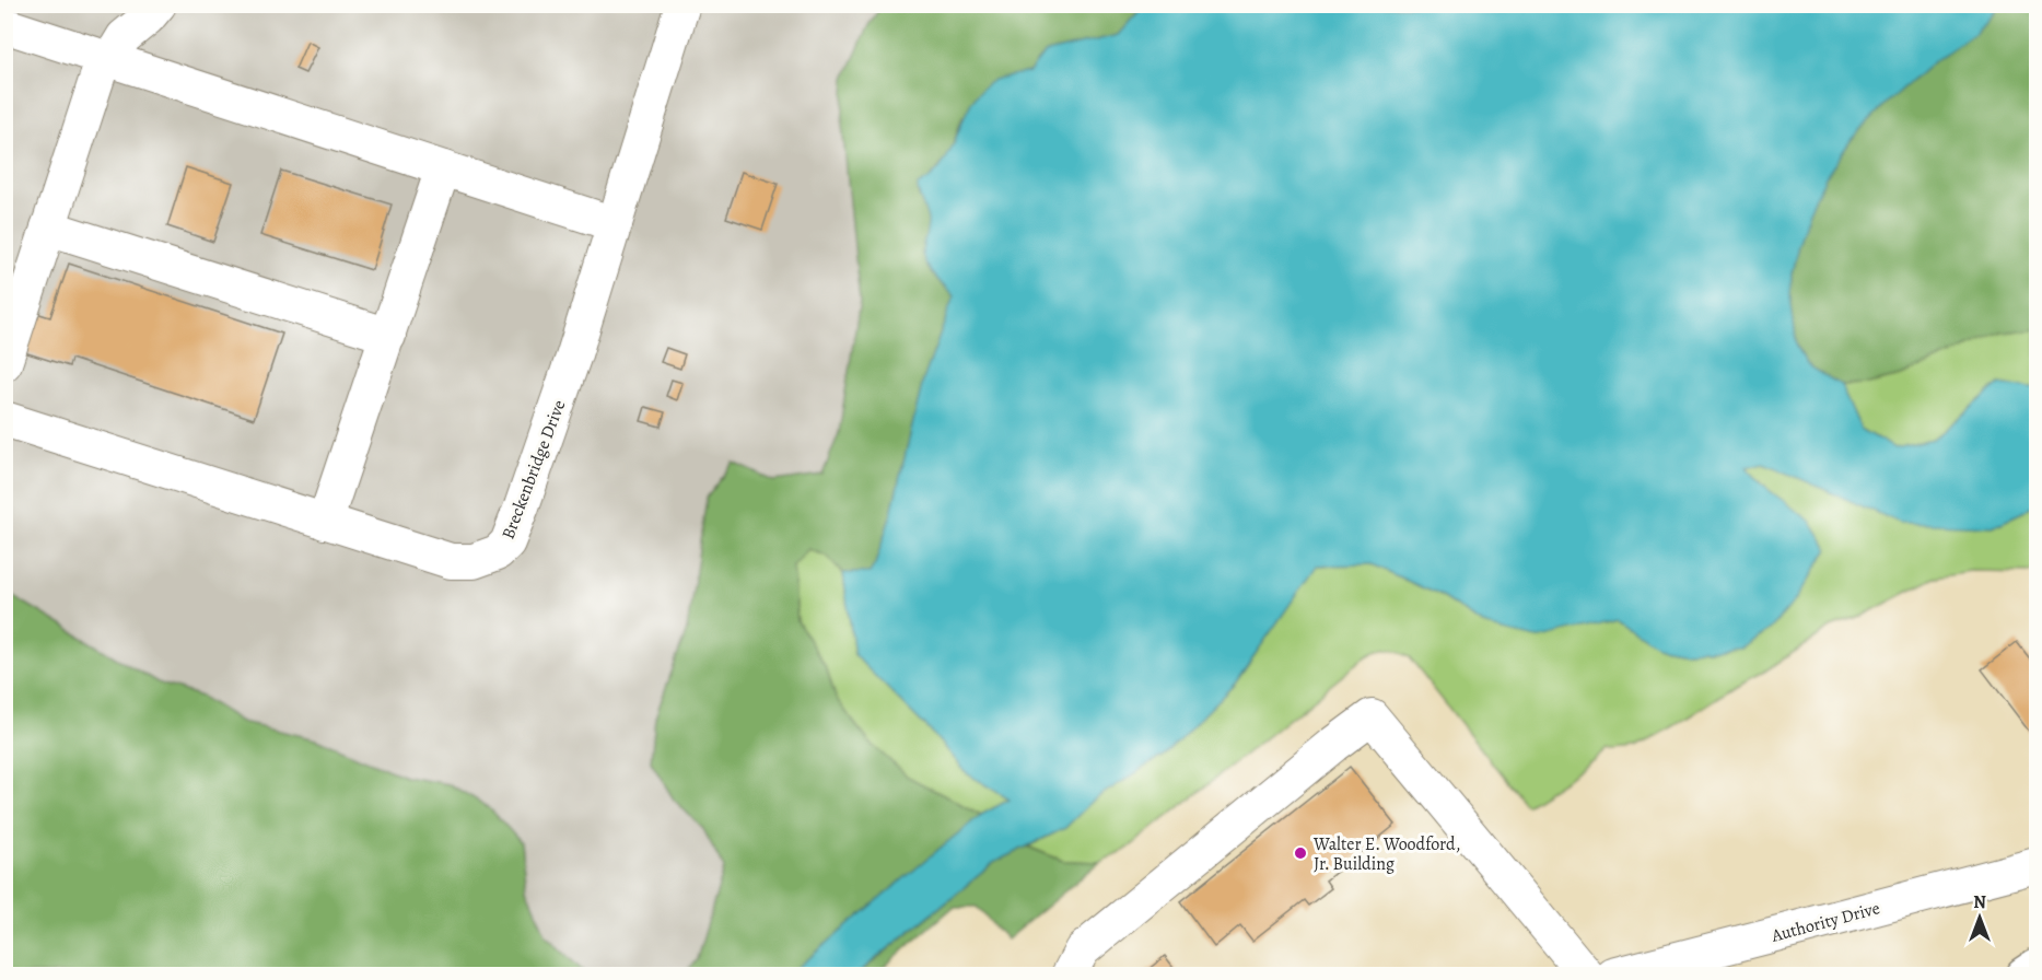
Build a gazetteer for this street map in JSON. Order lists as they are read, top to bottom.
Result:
{
  "streets": {
    "street": ["Breckenbridge Drive", "Authority Drive"]
  },
  "places": ["Walter E. Woodford, Jr. Building"],
  "north": "top"
}
